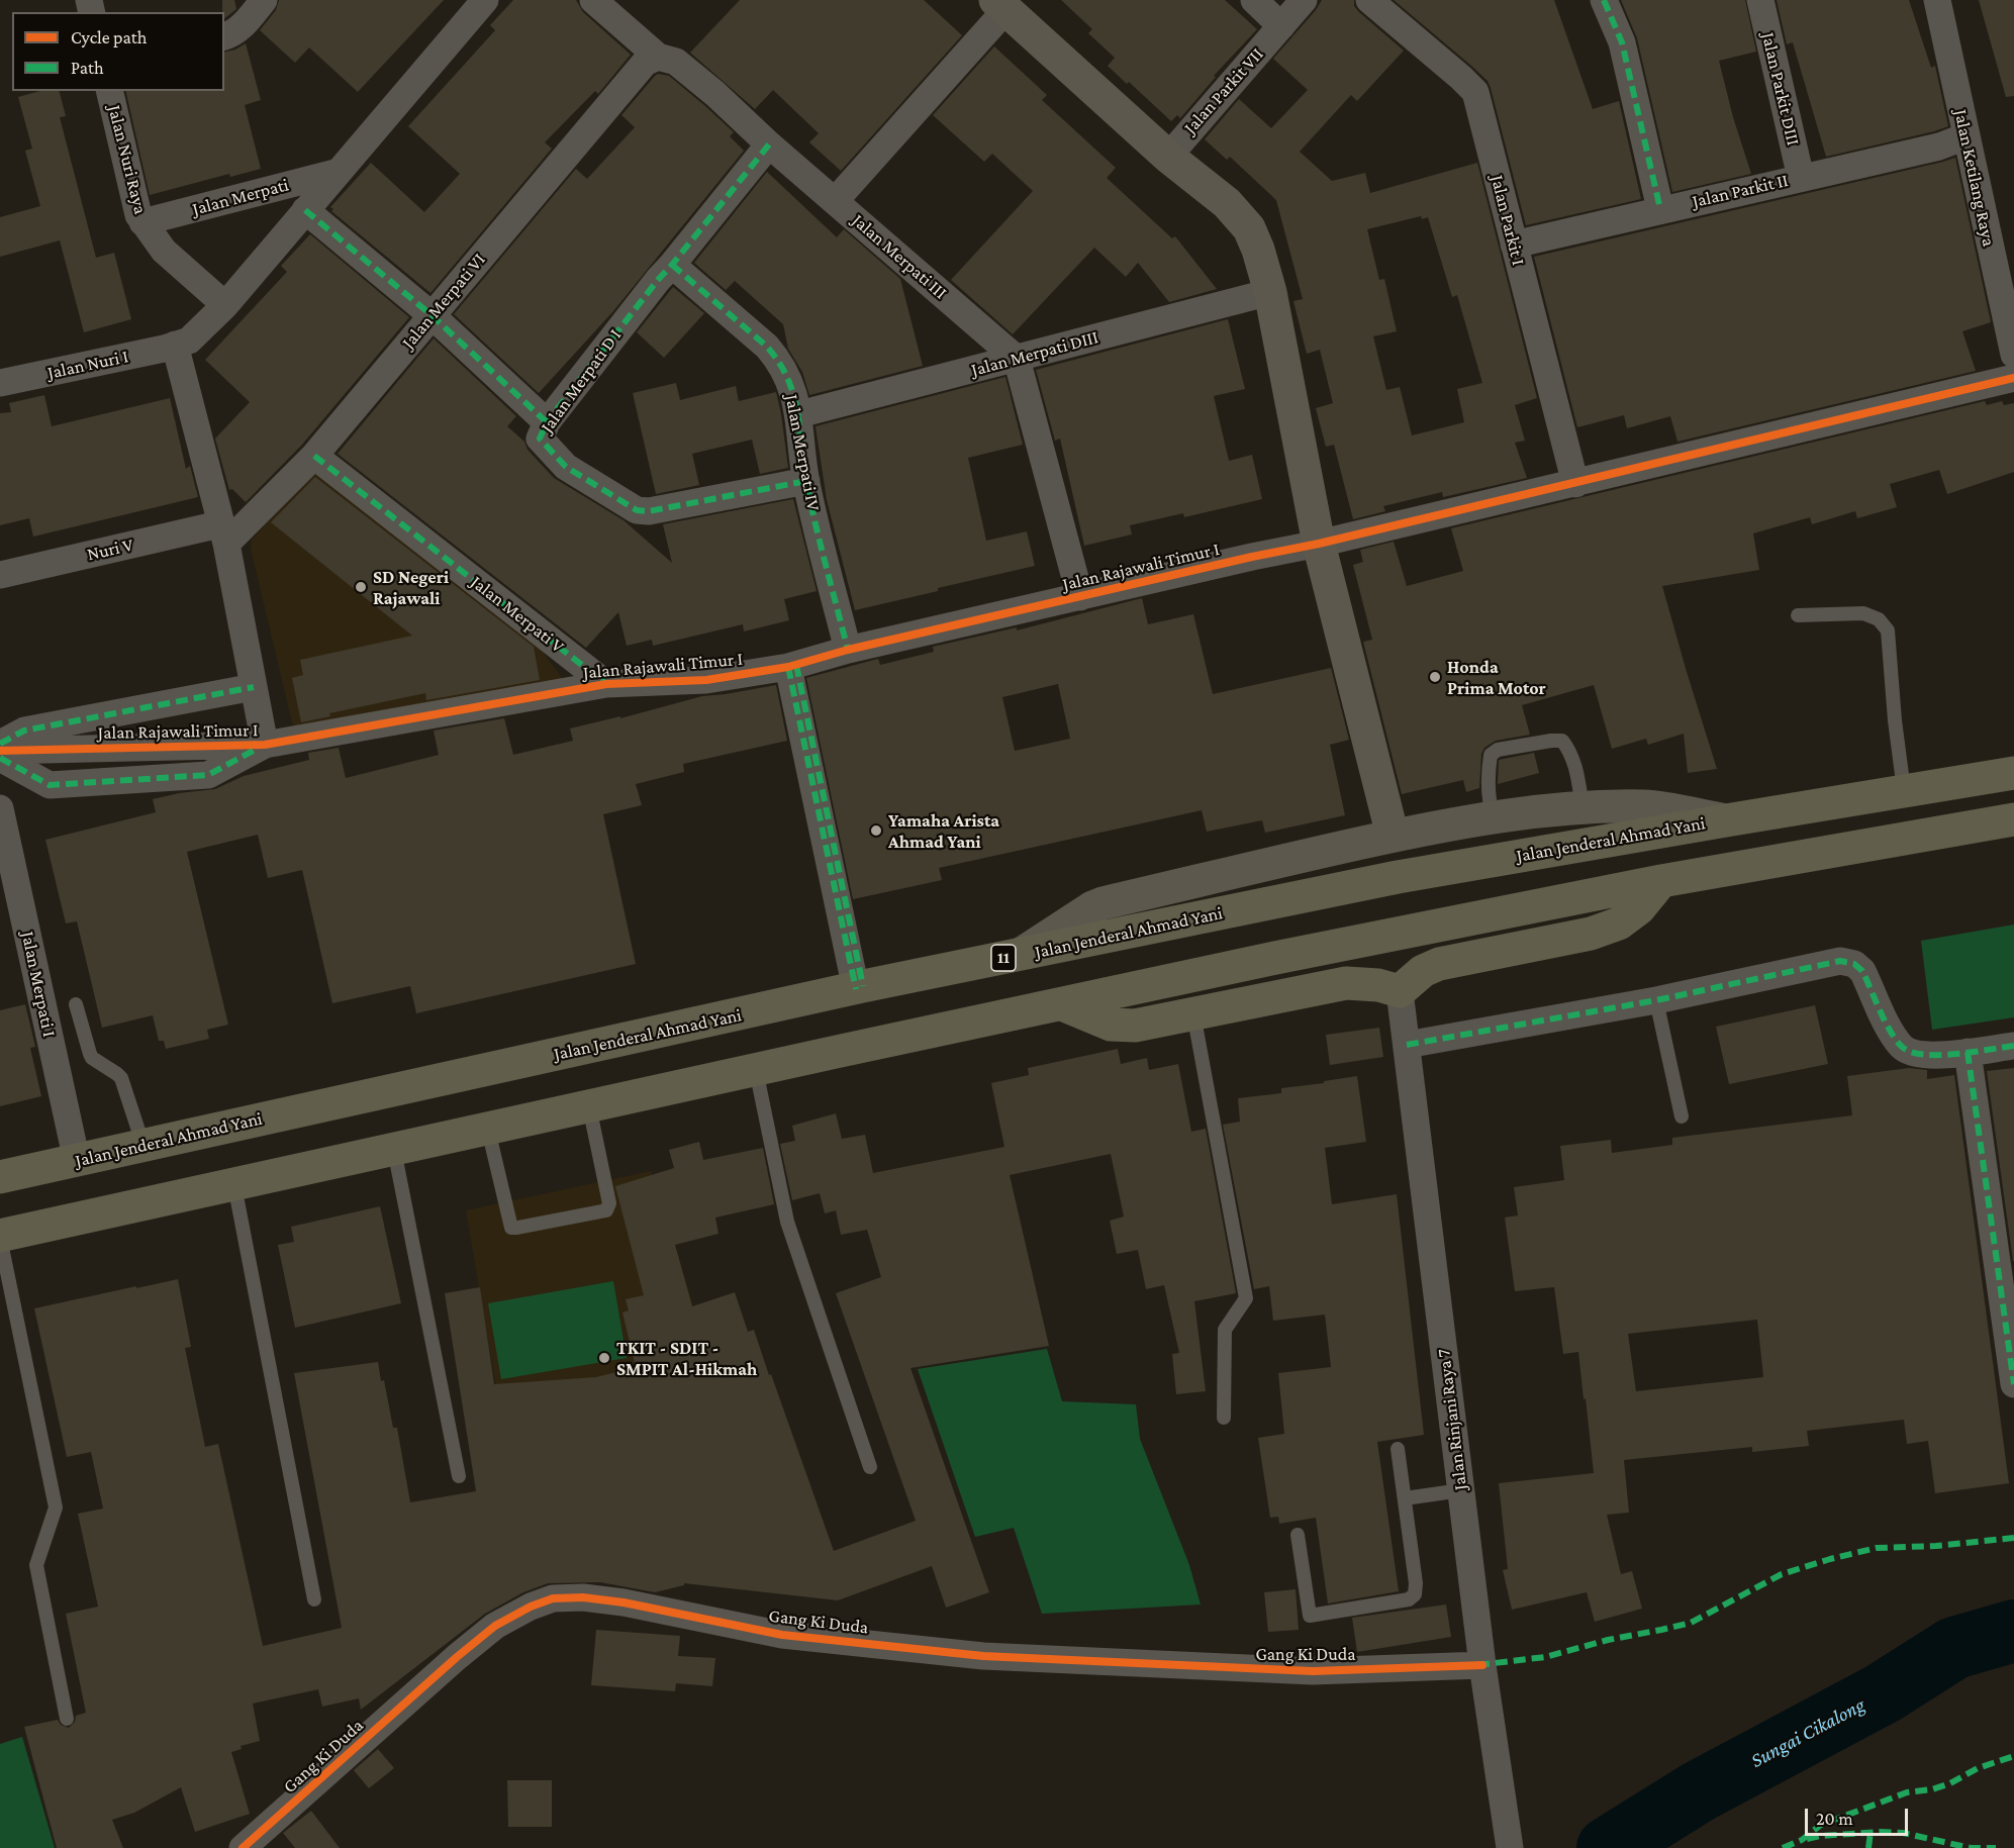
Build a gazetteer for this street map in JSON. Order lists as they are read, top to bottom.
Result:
{
  "streets": {
    "highway": ["Jalan Jenderal Ahmad Yani", "11"],
    "street": [
      "Jalan Parkit DIII",
      "Jalan Parkit VII",
      "Jalan Nuri Raya",
      "Jalan Ketilang Raya",
      "Jalan Parkit II",
      "Jalan Merpati",
      "Jalan Parkit I",
      "Jalan Merpati III",
      "Jalan Merpati VI",
      "Jalan Merpati DIII",
      "Jalan Nuri I",
      "Jalan Merpati D I",
      "Jalan Merpati IV",
      "Nuri V",
      "Jalan Rajawali Timur I",
      "Jalan Merpati V",
      "Jalan Merpati I",
      "Jalan Rinjani Raya 7",
      "Gang Ki Duda"
    ]
  },
  "crossings": [
    ["Jalan Parkit DIII", "Jalan Parkit II"],
    ["Jalan Nuri Raya", "Jalan Merpati"],
    ["Jalan Nuri Raya", "Jalan Nuri I"],
    ["Jalan Ketilang Raya", "Jalan Parkit II"],
    ["Jalan Parkit II", "Jalan Parkit I"],
    ["Jalan Merpati", "Jalan Nuri I"],
    ["Jalan Parkit I", "Jalan Rajawali Timur I"],
    ["Jalan Merpati III", "Jalan Merpati VI"],
    ["Jalan Merpati III", "Jalan Merpati DIII"],
    ["Jalan Merpati III", "Jalan Merpati D I"],
    ["Jalan Merpati VI", "Nuri V"],
    ["Jalan Merpati VI", "Jalan Merpati V"],
    ["Jalan Merpati DIII", "Jalan Merpati IV"],
    ["Jalan Merpati D I", "Jalan Merpati IV"],
    ["Jalan Merpati IV", "Jalan Rajawali Timur I"],
    ["Jalan Rajawali Timur I", "Jalan Merpati V"],
    ["Jalan Jenderal Ahmad Yani", "Jalan Merpati I"],
    ["Jalan Rinjani Raya 7", "Gang Ki Duda"]
  ],
  "water": ["Sungai Cikalong"],
  "places": [
    "SD Negeri Rajawali",
    "Honda Prima Motor",
    "Yamaha Arista Ahmad Yani",
    "TKIT - SDIT - SMPIT Al-Hikmah"
  ],
  "legend": ["Cycle path", "Path"],
  "scale_bar": "20 m"
}
